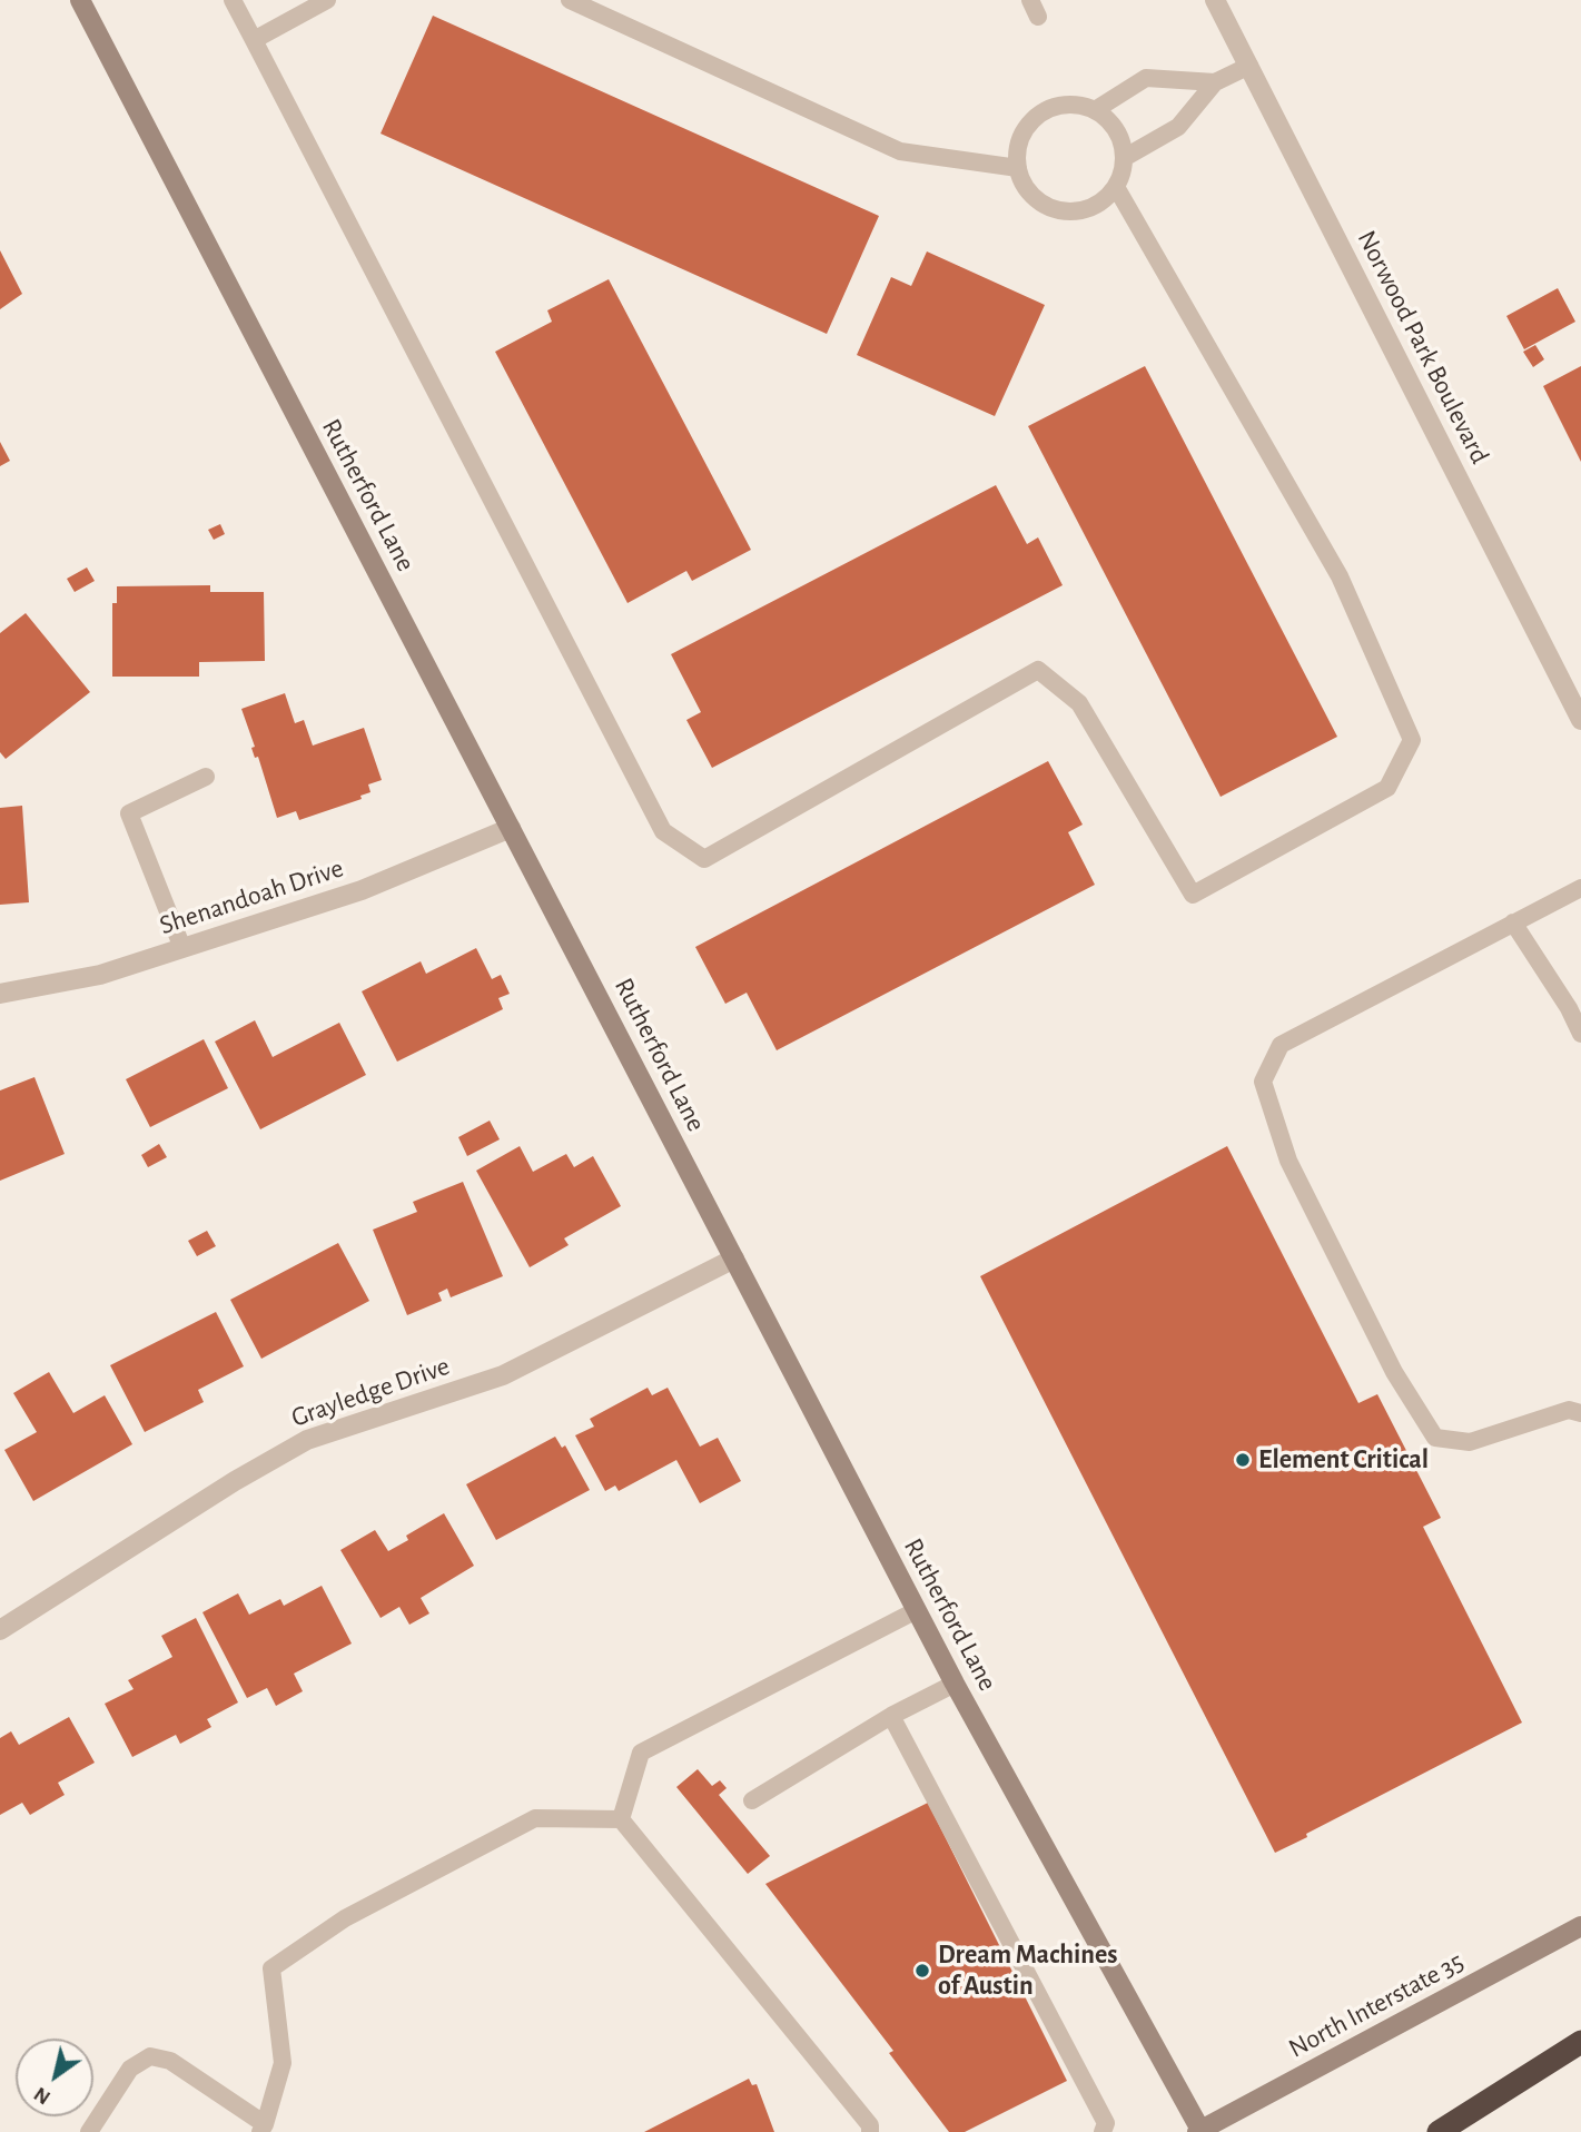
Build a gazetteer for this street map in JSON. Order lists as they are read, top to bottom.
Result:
{
  "streets": {
    "street": [
      "Norwood Park Boulevard",
      "Rutherford Lane",
      "Shenandoah Drive",
      "Grayledge Drive",
      "North Interstate 35"
    ]
  },
  "crossings": [
    ["Rutherford Lane", "Shenandoah Drive"],
    ["Rutherford Lane", "Grayledge Drive"],
    ["Rutherford Lane", "North Interstate 35"]
  ],
  "places": ["Element Critical", "Dream Machines of Austin"],
  "north": "bottom left"
}
